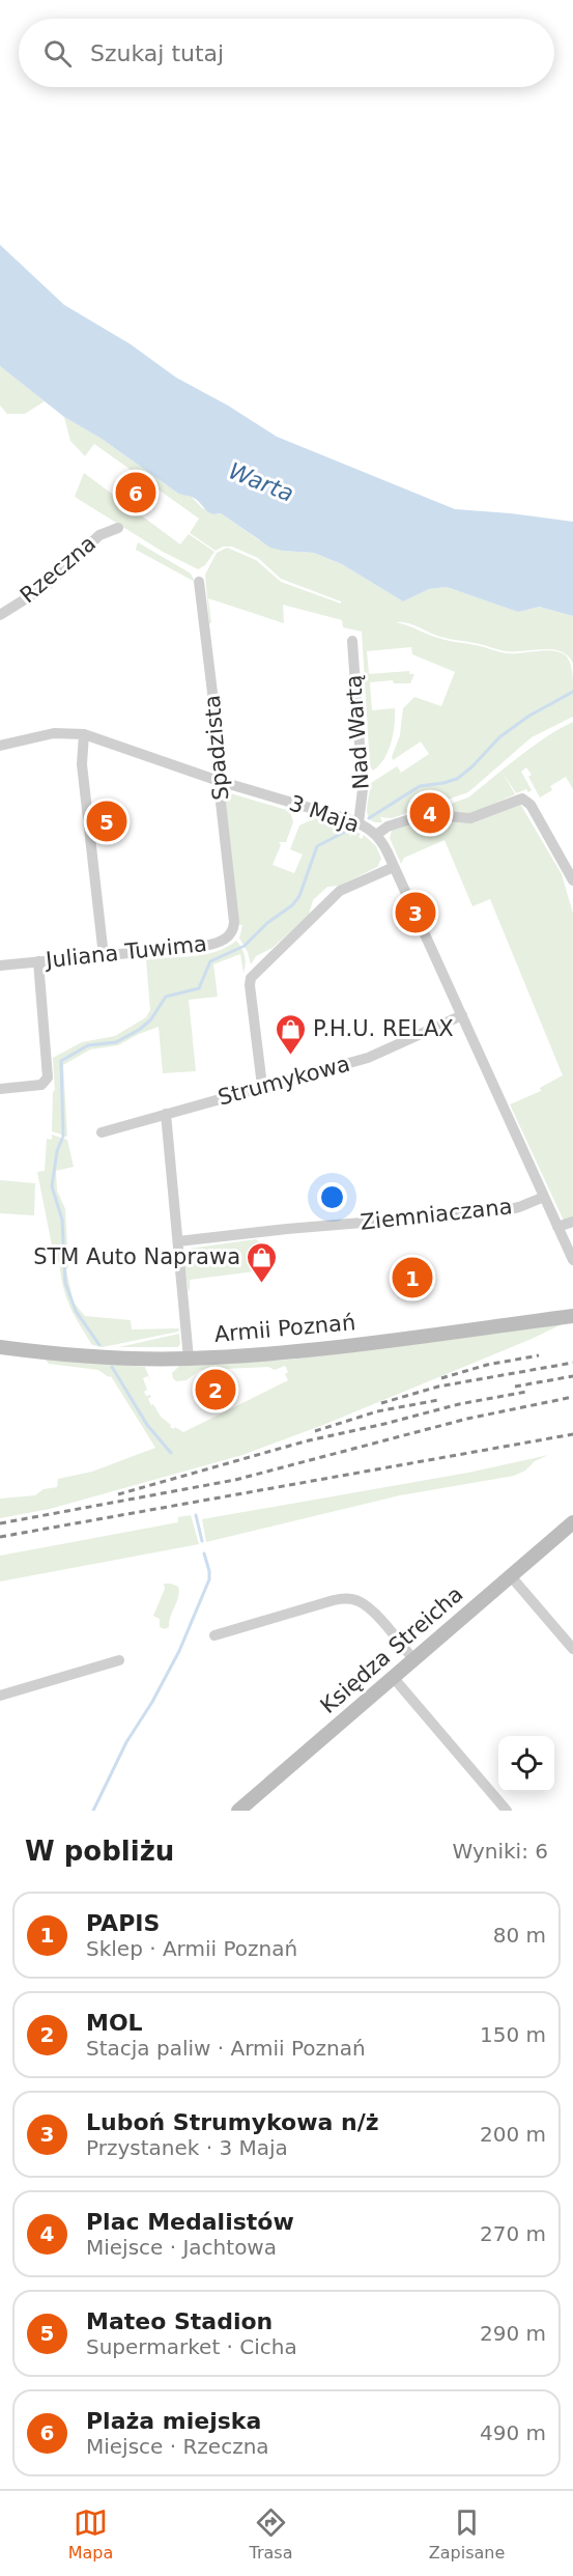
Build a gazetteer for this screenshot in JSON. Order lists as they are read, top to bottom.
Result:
{
  "streets": {
    "main road": ["Armii Poznań", "Księdza Streicha"],
    "street": [
      "Rzeczna",
      "Nad Wartą",
      "Spadzista",
      "3 Maja",
      "Juliana Tuwima",
      "Strumykowa",
      "Ziemniaczana"
    ]
  },
  "crossings": [
    ["Nad Wartą", "3 Maja"],
    ["Spadzista", "3 Maja"],
    ["Spadzista", "Juliana Tuwima"],
    ["3 Maja", "Strumykowa"],
    ["3 Maja", "Ziemniaczana"]
  ],
  "water": ["Warta"],
  "places": {
    "shop": ["P.H.U. RELAX", "STM Auto Naprawa"]
  },
  "page": {
    "search": "Szukaj tutaj",
    "pins": [
      "6",
      "4",
      "5",
      "3",
      "1",
      "2"
    ],
    "heading": ["W pobliżu", "Wyniki: 6"],
    "list": [
      {
        "mark": "1",
        "name": "PAPIS",
        "note": "Sklep · Armii Poznań",
        "value": "80 m"
      },
      {
        "mark": "2",
        "name": "MOL",
        "note": "Stacja paliw · Armii Poznań",
        "value": "150 m"
      },
      {
        "mark": "3",
        "name": "Luboń Strumykowa n/ż",
        "note": "Przystanek · 3 Maja",
        "value": "200 m"
      },
      {
        "mark": "4",
        "name": "Plac Medalistów",
        "note": "Miejsce · Jachtowa",
        "value": "270 m"
      },
      {
        "mark": "5",
        "name": "Mateo Stadion",
        "note": "Supermarket · Cicha",
        "value": "290 m"
      },
      {
        "mark": "6",
        "name": "Plaża miejska",
        "note": "Miejsce · Rzeczna",
        "value": "490 m"
      }
    ],
    "nav": ["Mapa", "Trasa", "Zapisane"]
  }
}
